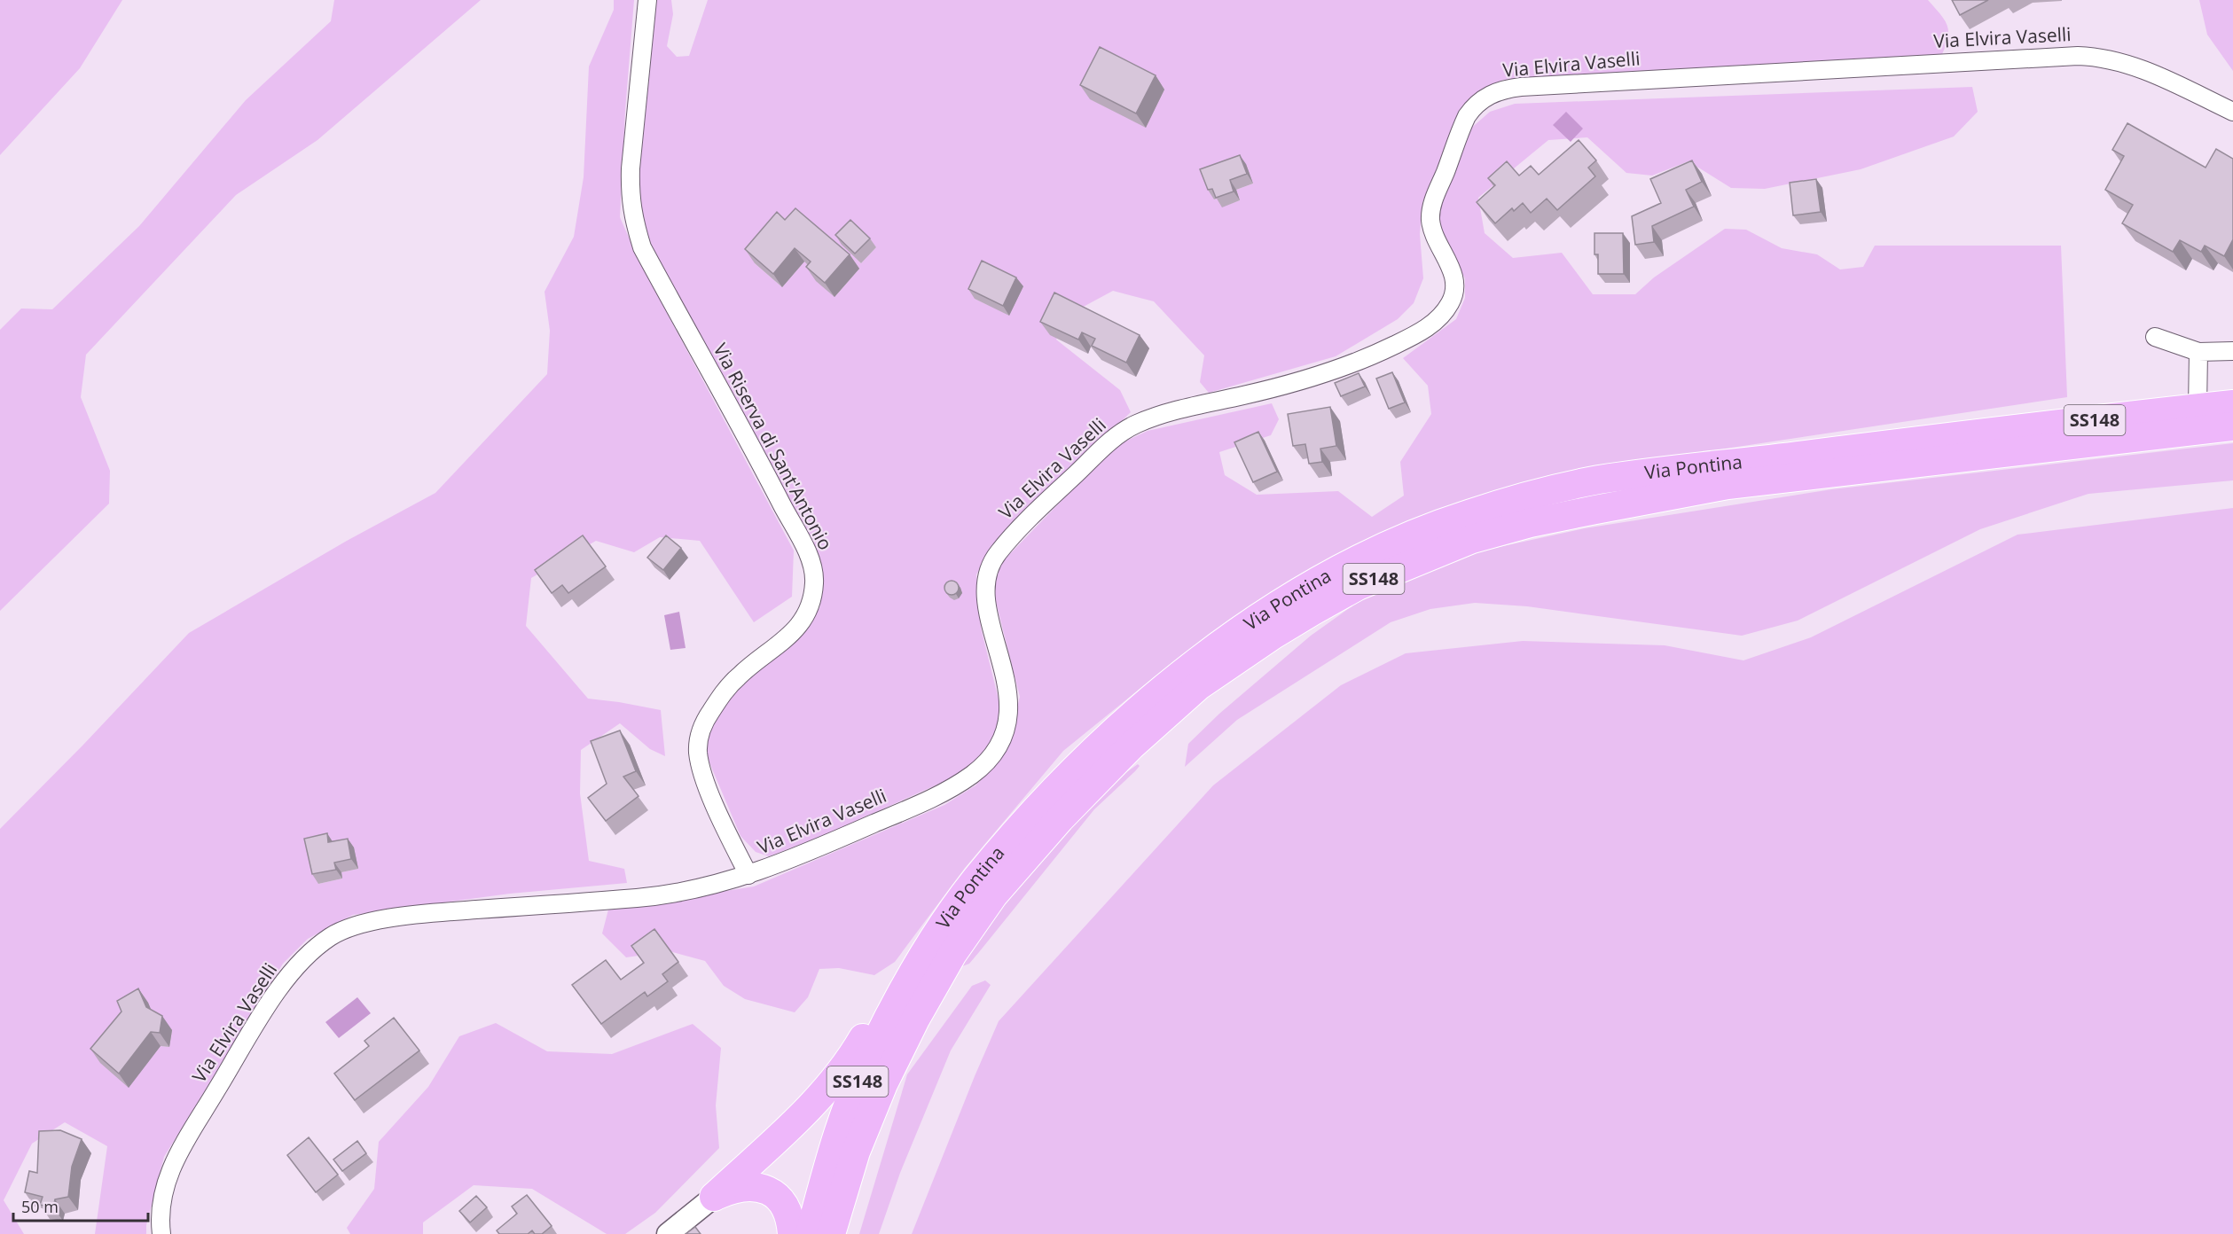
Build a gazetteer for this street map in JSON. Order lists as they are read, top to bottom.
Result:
{
  "streets": {
    "highway": ["SS148", "Via Pontina"],
    "street": ["Via Elvira Vaselli", "Via Riserva di Sant'Antonio"]
  },
  "crossings": [
    ["Via Elvira Vaselli", "Via Riserva di Sant'Antonio"]
  ],
  "scale_bar": "50 m"
}
